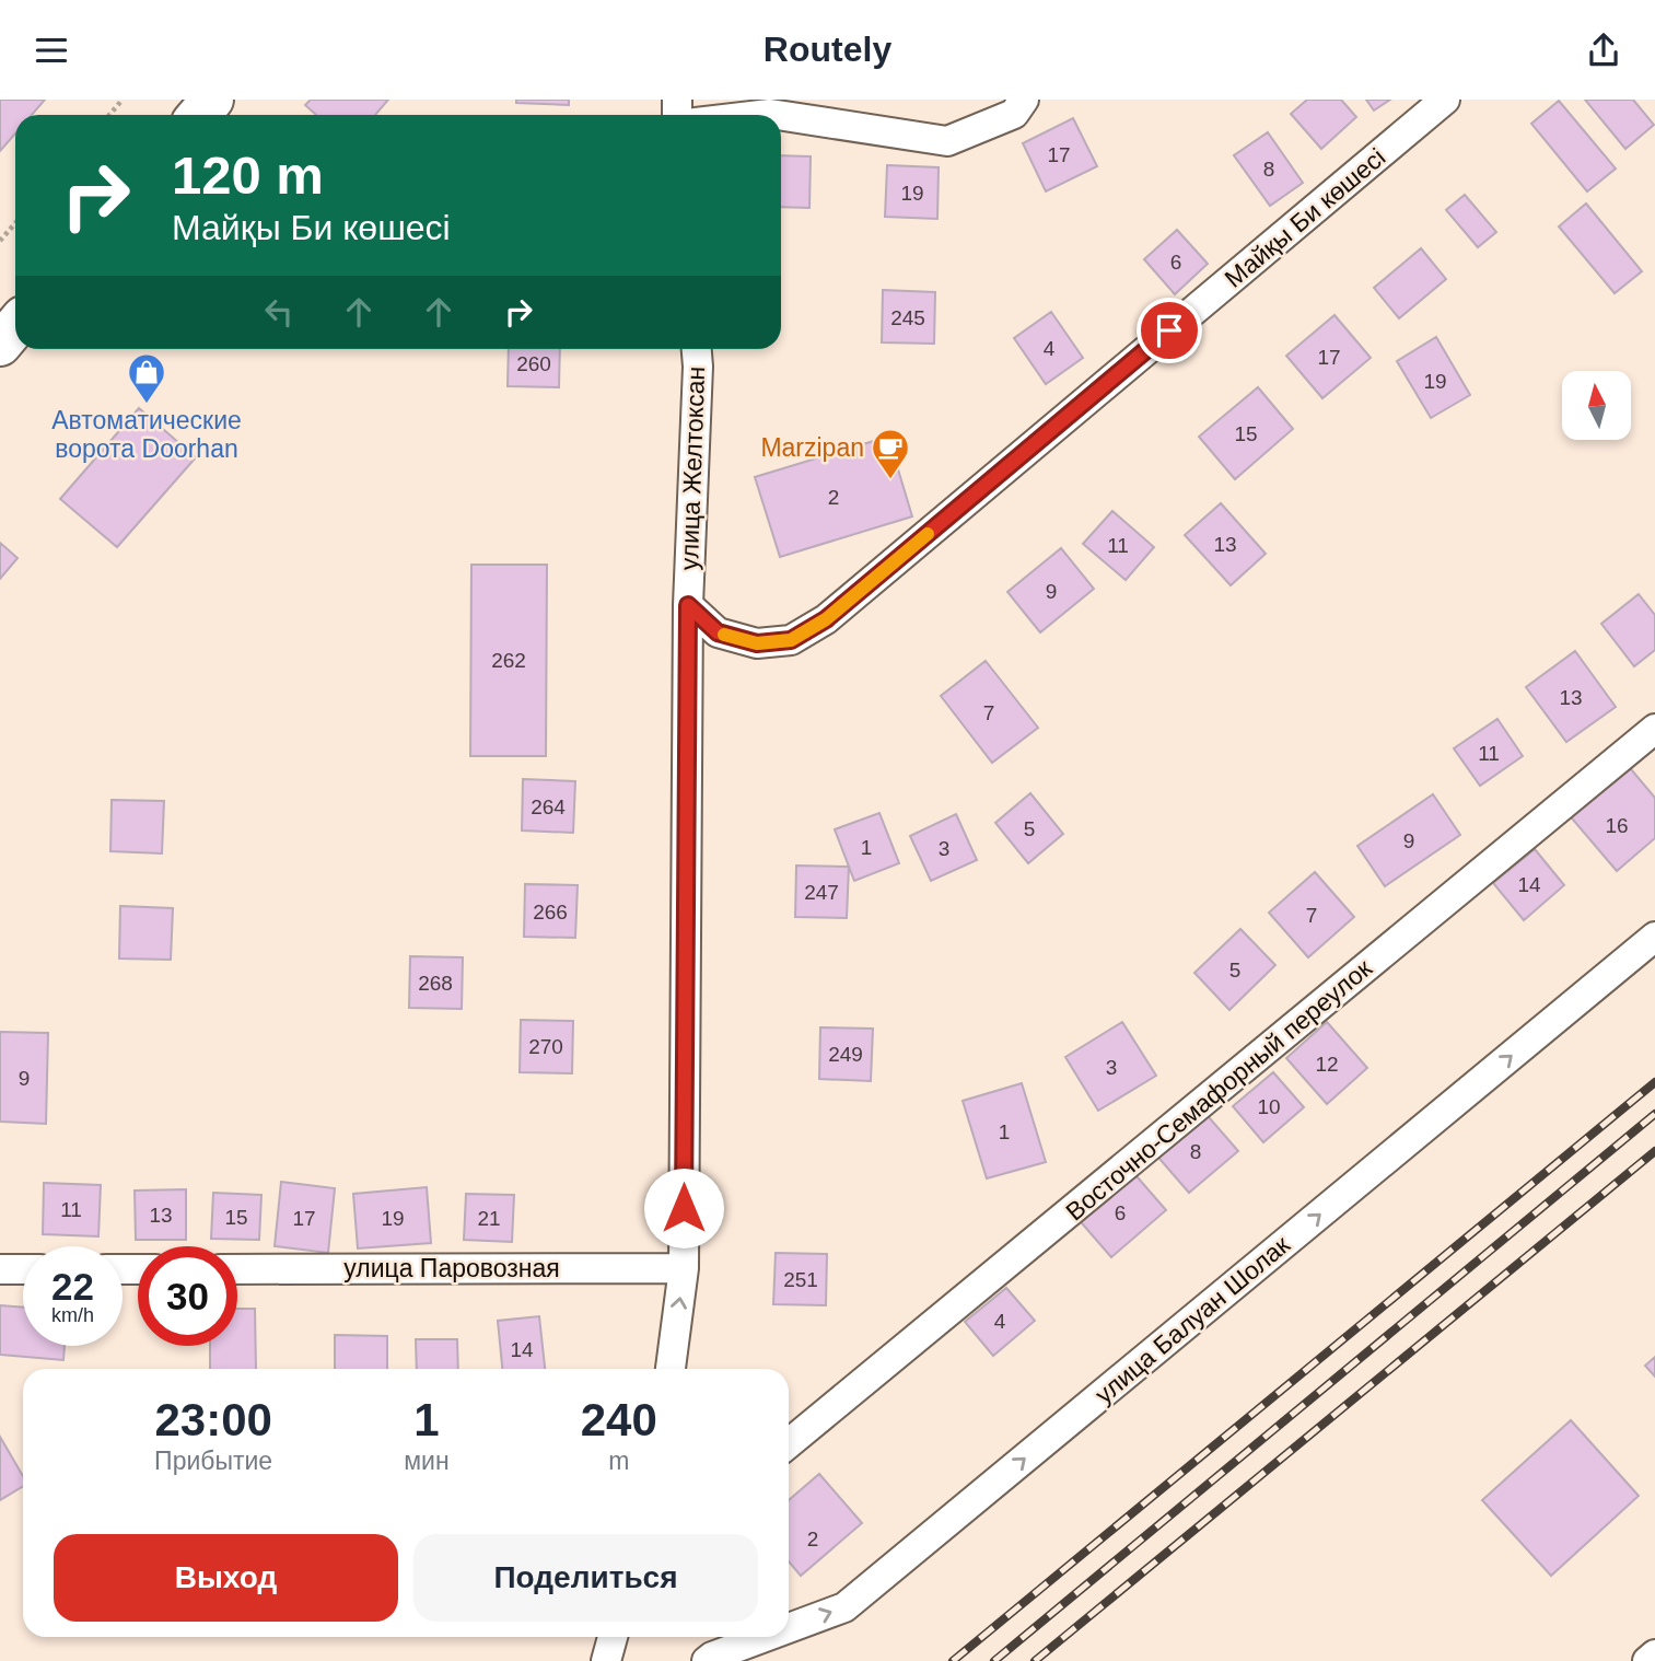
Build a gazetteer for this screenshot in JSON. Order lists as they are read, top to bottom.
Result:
{
  "streets": {
    "street": [
      "Майқы Би көшесі",
      "улица Желтоксан",
      "Восточно-Семафорный переулок",
      "улица Паровозная",
      "улица Балуан Шолак"
    ]
  },
  "crossings": [
    ["Майқы Би көшесі", "улица Желтоксан"],
    ["улица Желтоксан", "улица Паровозная"]
  ],
  "one_way": ["улица Балуан Шолак"],
  "places": {
    "shop": ["Автоматические ворота Doorhan"],
    "cafe": ["Marzipan"]
  },
  "house_numbers": [
    "17",
    "8",
    "19",
    "6",
    "245",
    "4",
    "17",
    "260",
    "19",
    "15",
    "2",
    "13",
    "11",
    "9",
    "262",
    "13",
    "7",
    "11",
    "264",
    "16",
    "5",
    "9",
    "1",
    "3",
    "14",
    "247",
    "266",
    "7",
    "5",
    "268",
    "270",
    "249",
    "12",
    "3",
    "9",
    "10",
    "1",
    "8",
    "11",
    "6",
    "13",
    "15",
    "17",
    "19",
    "21",
    "251",
    "4",
    "14",
    "2"
  ],
  "north": "top",
  "page": {
    "header": "Routely",
    "turn": ["120 m", "Майқы Би көшесі"],
    "speed": "22 km/h",
    "limit": "30",
    "eta": [
      "23:00",
      "Прибытие",
      "1",
      "мин",
      "240",
      "m"
    ],
    "buttons": ["Выход", "Поделиться"]
  }
}
